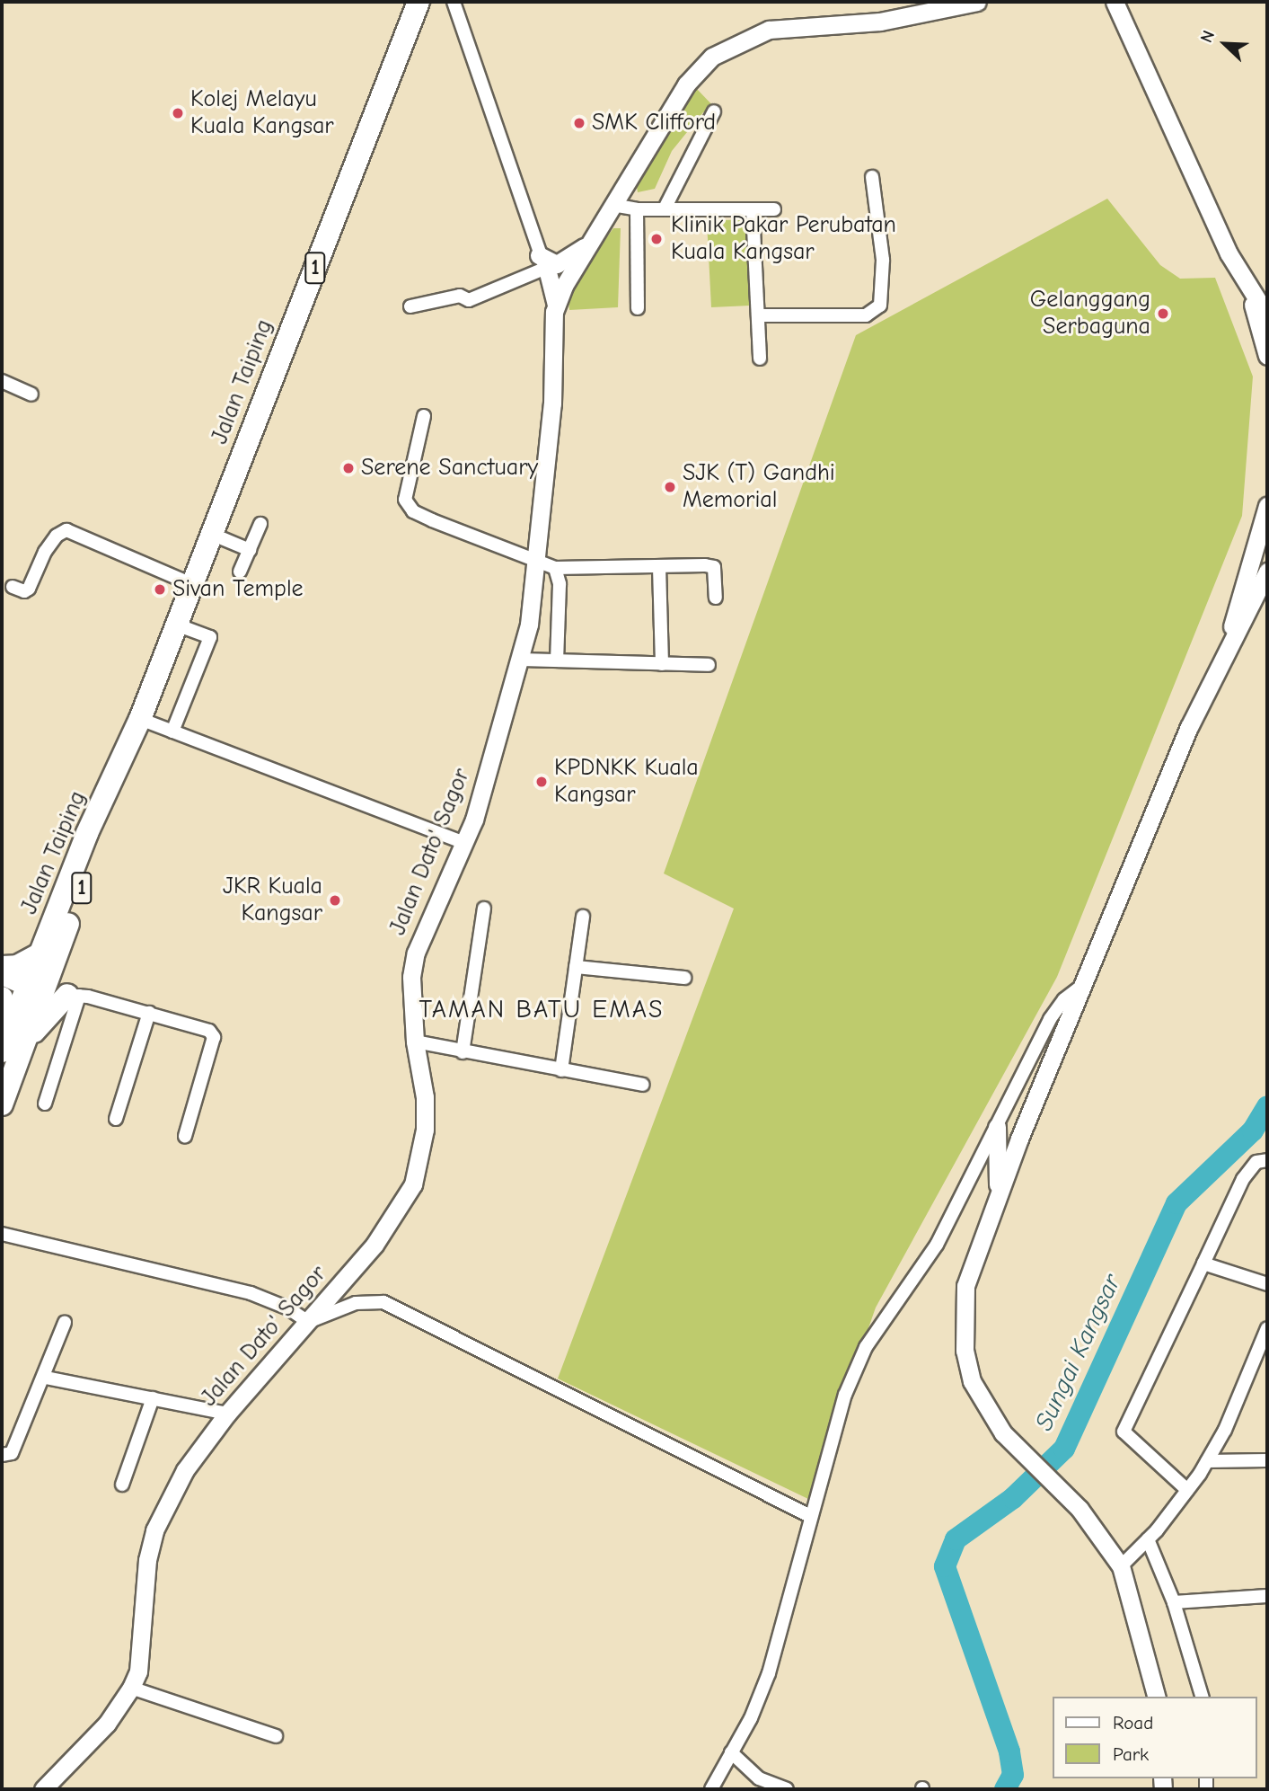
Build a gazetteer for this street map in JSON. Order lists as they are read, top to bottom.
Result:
{
  "streets": {
    "highway": ["1", "Jalan Taiping"],
    "main road": ["Jalan Dato' Sagor"]
  },
  "districts": ["TAMAN BATU EMAS"],
  "water": ["Sungai Kangsar"],
  "places": [
    "Kolej Melayu Kuala Kangsar",
    "SMK Clifford",
    "Klinik Pakar Perubatan Kuala Kangsar",
    "Gelanggang Serbaguna",
    "Serene Sanctuary",
    "SJK (T) Gandhi Memorial",
    "Sivan Temple",
    "KPDNKK Kuala Kangsar",
    "JKR Kuala Kangsar"
  ],
  "legend": ["Road", "Park"],
  "north": "top left"
}
